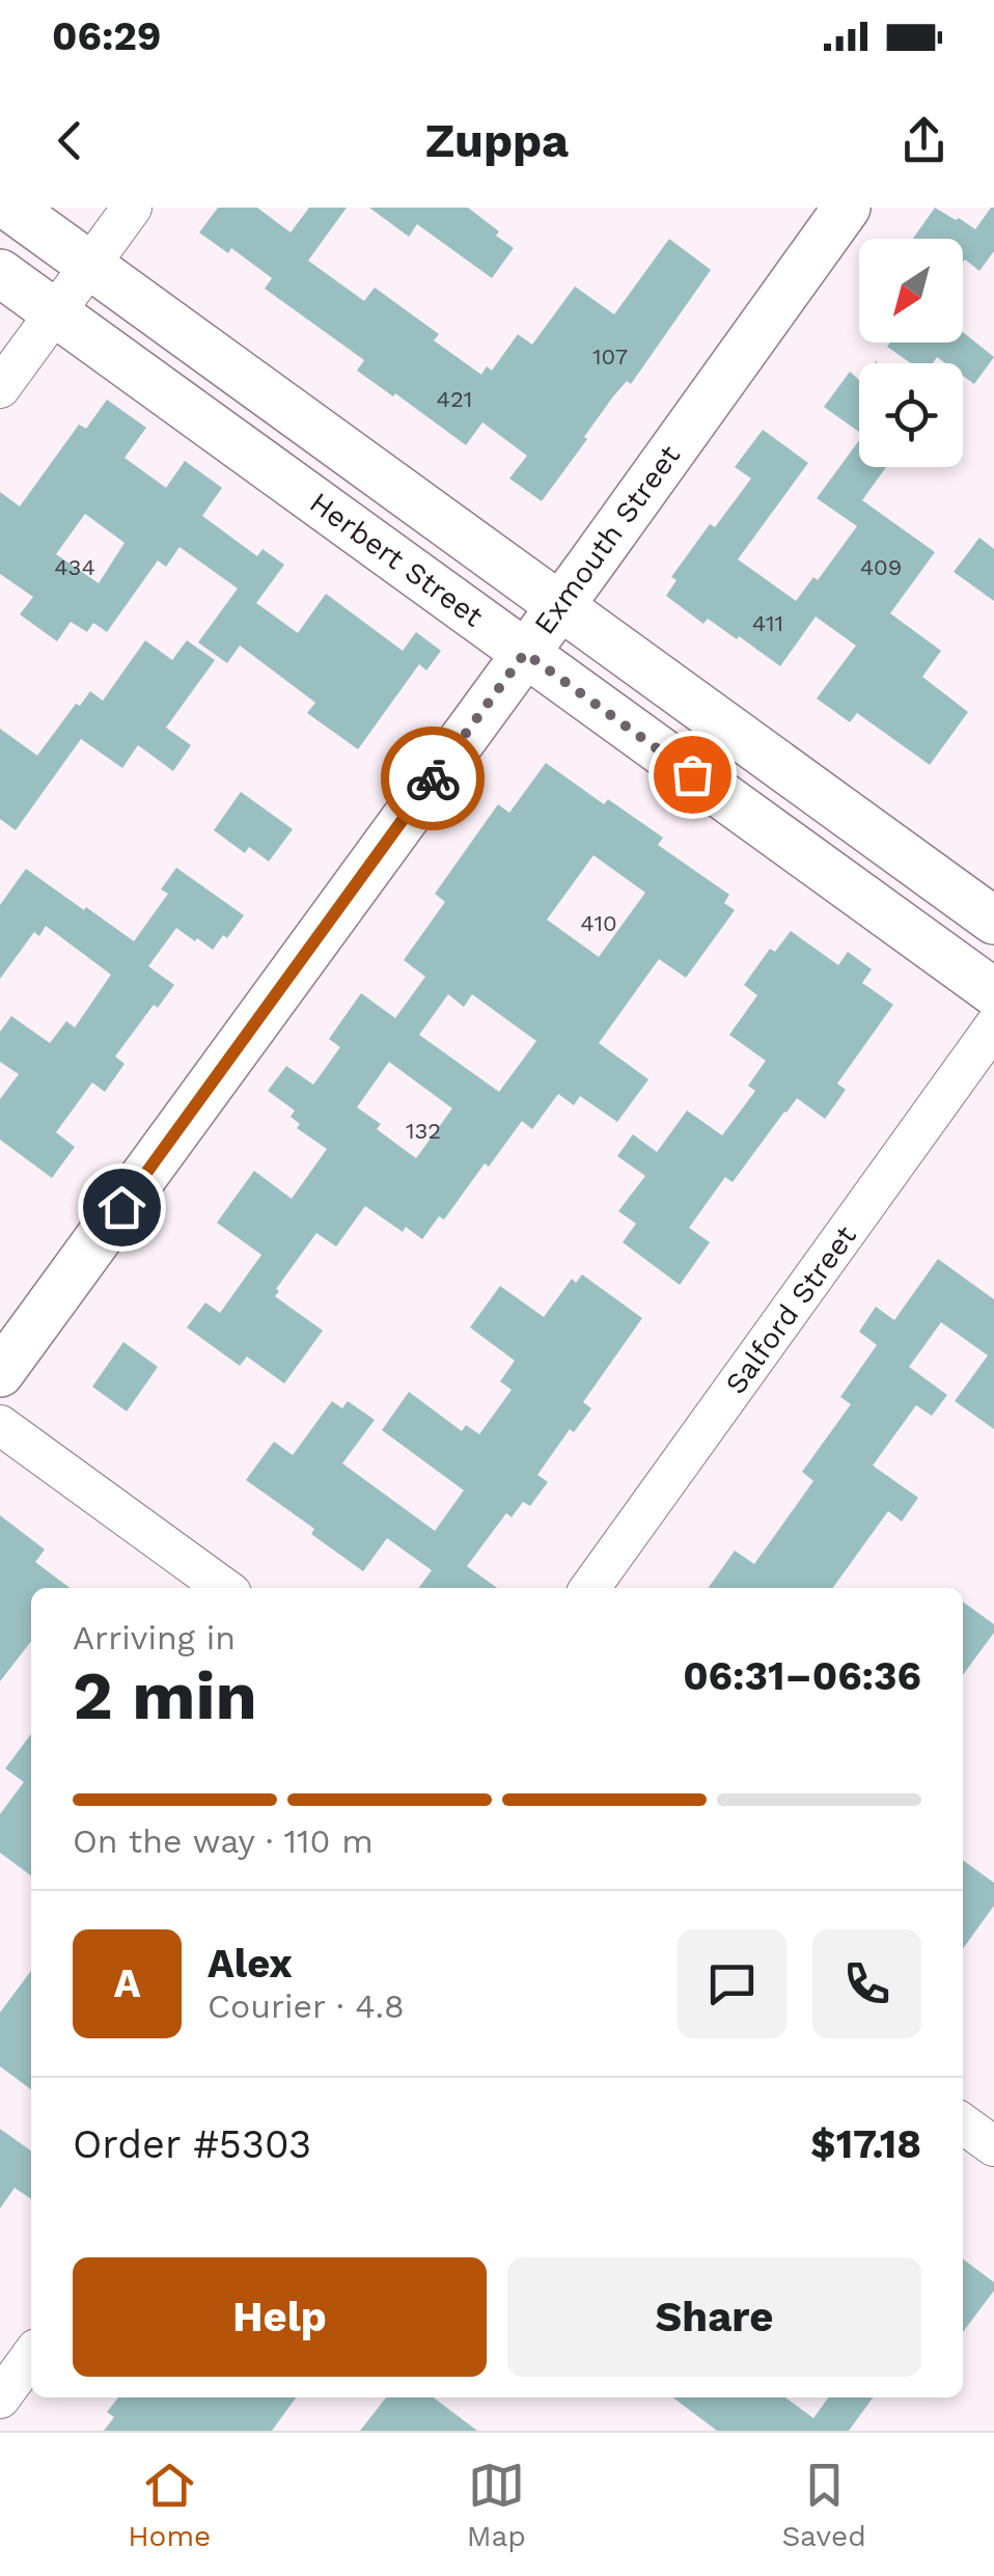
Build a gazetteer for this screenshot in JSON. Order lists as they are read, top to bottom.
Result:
{
  "streets": {
    "street": ["Exmouth Street", "Herbert Street", "Salford Street"]
  },
  "crossings": [
    ["Exmouth Street", "Herbert Street"]
  ],
  "house_numbers": [
    "107",
    "421",
    "434",
    "409",
    "411",
    "410",
    "132"
  ],
  "north": "bottom left",
  "page": {
    "status": "06:29",
    "header": "Zuppa",
    "heading": ["2 min", "Arriving in", "06:31–06:36"],
    "panel": [
      "Alex",
      "Courier · 4.8",
      "Order #5303",
      "$17.18"
    ],
    "bar": "On the way · 110 m",
    "round": "A",
    "buttons": ["Help", "Share"],
    "tabs": ["Home", "Map", "Saved"]
  }
}
